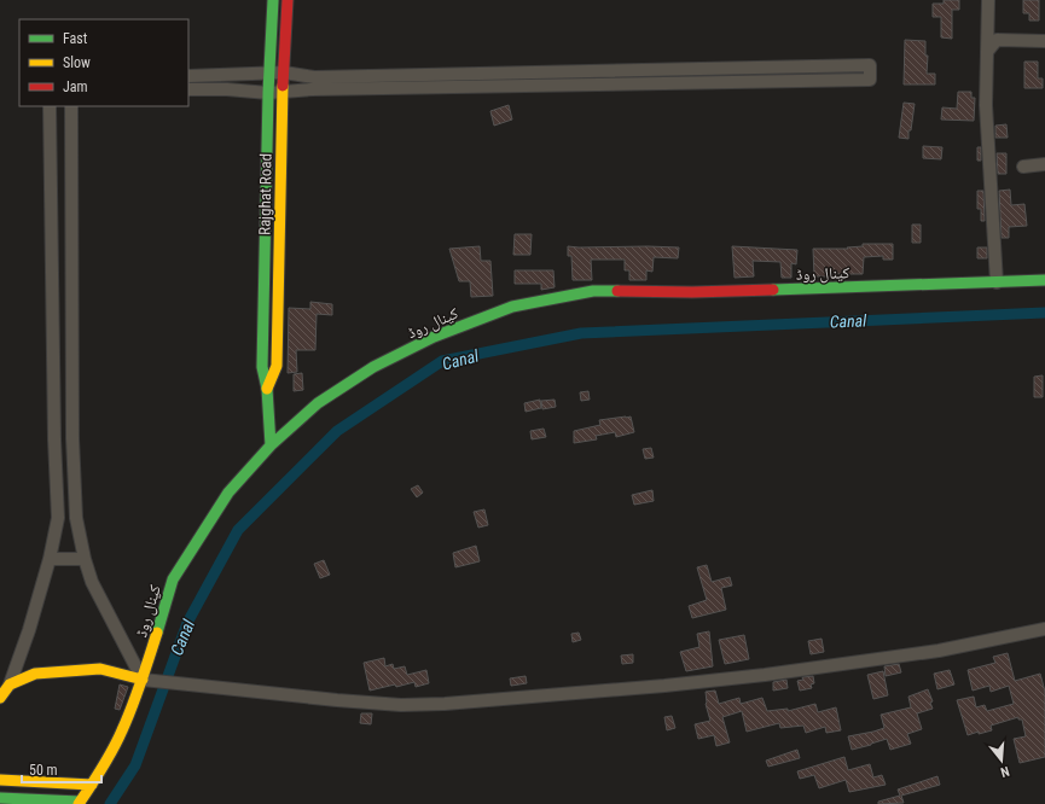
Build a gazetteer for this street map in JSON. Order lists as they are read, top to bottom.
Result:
{
  "streets": {
    "street": ["Rajghat Road", "کینال روڈ"]
  },
  "crossings": [
    ["Rajghat Road", "کینال روڈ"]
  ],
  "water": ["Canal"],
  "legend": ["Fast", "Slow", "Jam"],
  "scale_bar": "50 m",
  "north": "bottom"
}
